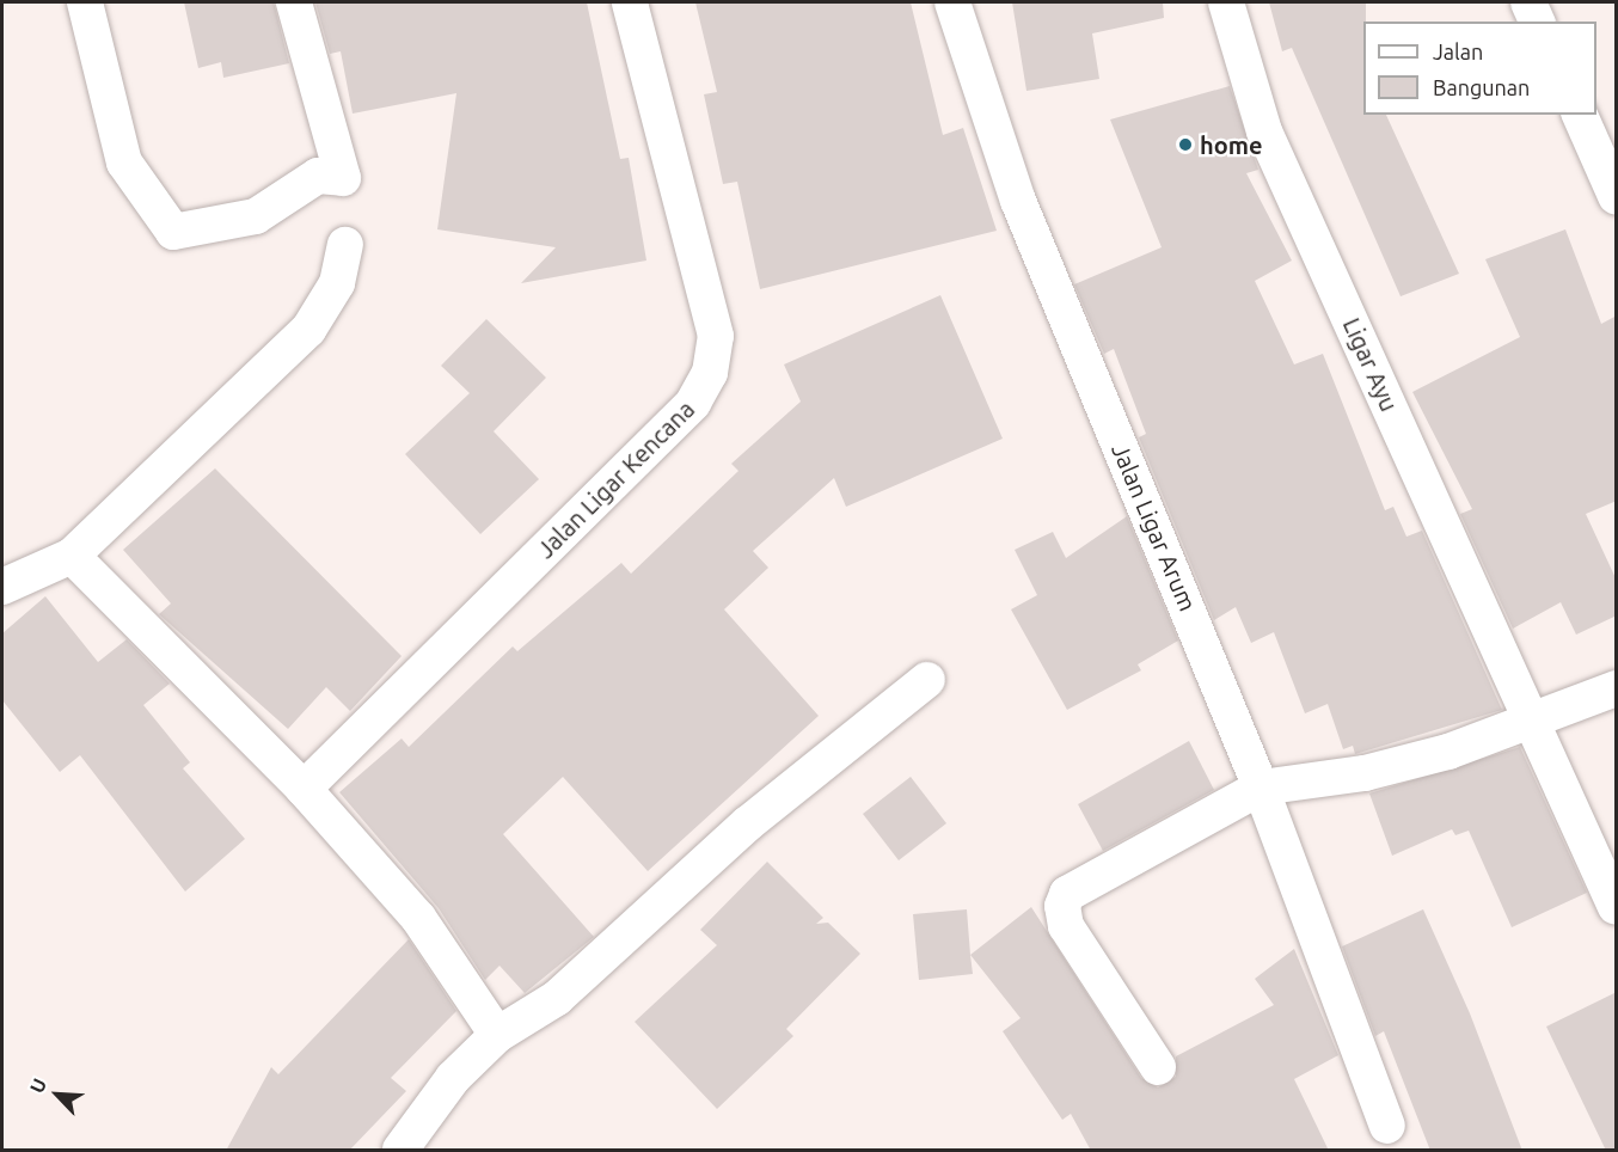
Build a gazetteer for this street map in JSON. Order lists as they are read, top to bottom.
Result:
{
  "streets": {
    "street": ["Ligar Ayu", "Jalan Ligar Kencana", "Jalan Ligar Arum"]
  },
  "places": ["home"],
  "legend": ["Jalan", "Bangunan"],
  "north": "top left"
}
